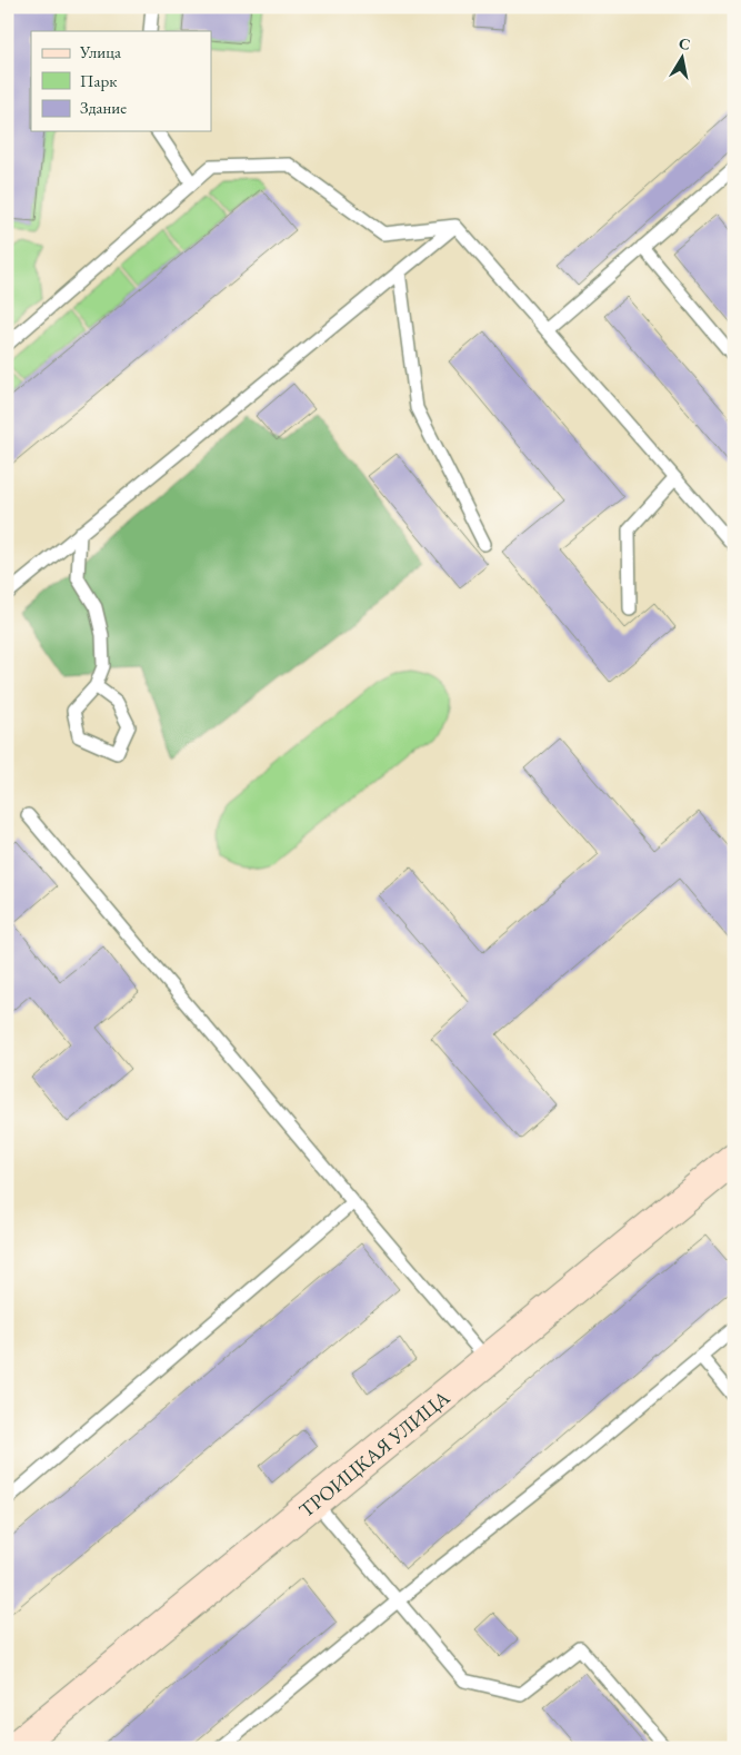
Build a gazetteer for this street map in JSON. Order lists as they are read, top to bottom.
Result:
{
  "streets": {
    "main road": ["ТРОИЦКАЯ УЛИЦА"]
  },
  "legend": ["Улица", "Парк", "Здание"],
  "north": "top"
}
